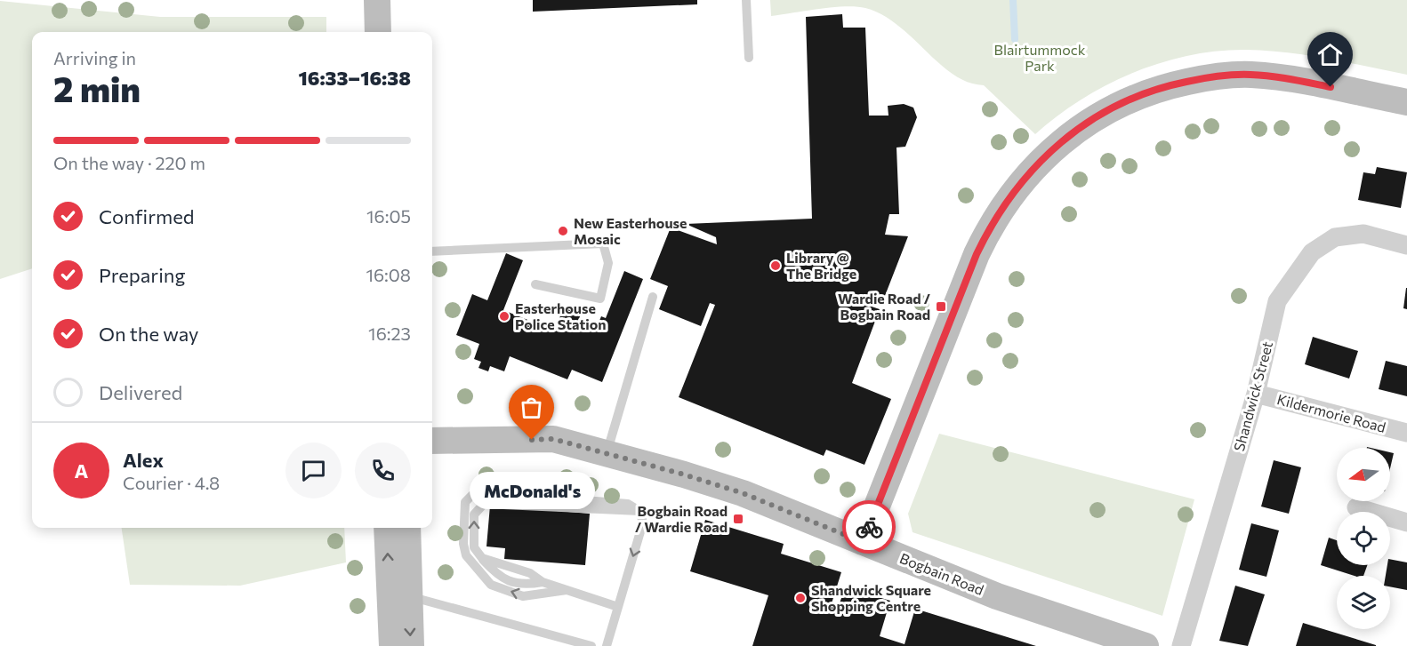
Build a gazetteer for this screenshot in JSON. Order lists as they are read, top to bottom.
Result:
{
  "streets": {
    "street": ["Shandwick Street", "Kildermorie Road", "Bogbain Road"]
  },
  "crossings": [
    ["Shandwick Street", "Kildermorie Road"]
  ],
  "parks": ["Blairtummock Park"],
  "places": {
    "other": [
      "New Easterhouse Mosaic",
      "Library @ The Bridge",
      "Easterhouse Police Station",
      "McDonald's",
      "Shandwick Square Shopping Centre"
    ],
    "transit": ["Wardie Road / Bogbain Road", "Bogbain Road / Wardie Road"]
  },
  "north": "left",
  "page": {
    "heading": ["2 min", "Arriving in", "16:33–16:38"],
    "panel": ["Alex", "Courier · 4.8"],
    "bar": "On the way · 220 m",
    "list": [
      ["Confirmed", "16:05"],
      ["Preparing", "16:08"],
      ["On the way", "16:23"],
      "Delivered"
    ],
    "round": "A",
    "bubble": "McDonald's"
  }
}
